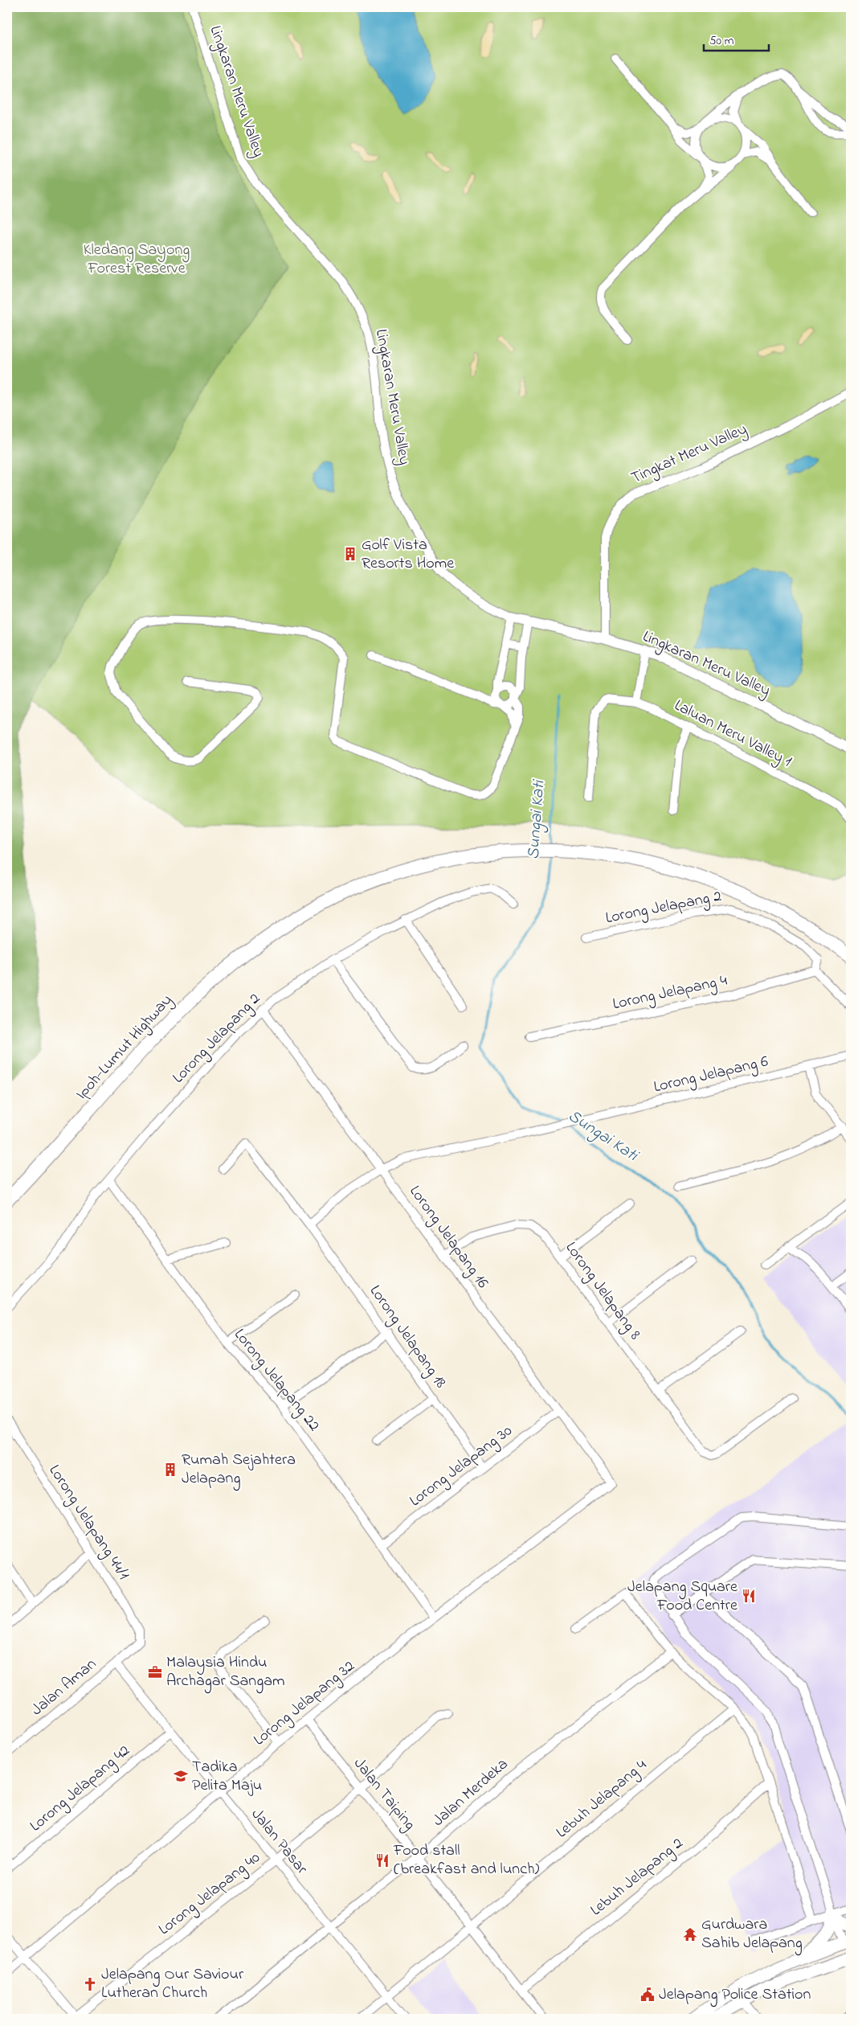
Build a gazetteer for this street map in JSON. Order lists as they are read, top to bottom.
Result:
{
  "streets": {
    "highway": ["Ipoh-Lumut Highway"],
    "street": [
      "Lingkaran Meru Valley",
      "Tingkat Meru Valley",
      "Laluan Meru Valley 1",
      "Lorong Jelapang 2",
      "Lorong Jelapang 4",
      "Lorong Jelapang 6",
      "Lorong Jelapang 16",
      "Lorong Jelapang 8",
      "Lorong Jelapang 18",
      "Lorong Jelapang 22",
      "Lorong Jelapang 30",
      "Lorong Jelapang 44/1",
      "Jalan Aman",
      "Lorong Jelapang 32",
      "Lorong Jelapang 42",
      "Jalan Merdeka",
      "Jalan Taiping",
      "Lebuh Jelapang 4",
      "Jalan Pasar",
      "Lebuh Jelapang 2",
      "Lorong Jelapang 40"
    ]
  },
  "crossings": [
    ["Lingkaran Meru Valley", "Tingkat Meru Valley"],
    ["Lorong Jelapang 2", "Lorong Jelapang 4"],
    ["Lorong Jelapang 2", "Lorong Jelapang 16"],
    ["Lorong Jelapang 2", "Lorong Jelapang 22"],
    ["Lorong Jelapang 6", "Lorong Jelapang 16"],
    ["Lorong Jelapang 16", "Lorong Jelapang 8"],
    ["Lorong Jelapang 16", "Lorong Jelapang 30"],
    ["Lorong Jelapang 16", "Lorong Jelapang 32"],
    ["Lorong Jelapang 18", "Lorong Jelapang 30"],
    ["Lorong Jelapang 22", "Lorong Jelapang 30"],
    ["Lorong Jelapang 22", "Lorong Jelapang 32"],
    ["Lorong Jelapang 44/1", "Jalan Aman"],
    ["Jalan Aman", "Jalan Pasar"],
    ["Lorong Jelapang 32", "Jalan Taiping"],
    ["Lorong Jelapang 32", "Jalan Pasar"],
    ["Lorong Jelapang 42", "Jalan Pasar"],
    ["Jalan Merdeka", "Jalan Taiping"],
    ["Jalan Merdeka", "Jalan Pasar"],
    ["Jalan Taiping", "Lebuh Jelapang 4"],
    ["Jalan Taiping", "Lebuh Jelapang 2"],
    ["Jalan Taiping", "Lorong Jelapang 40"],
    ["Lebuh Jelapang 4", "Jalan Pasar"],
    ["Jalan Pasar", "Lorong Jelapang 40"]
  ],
  "water": ["Sungai Kati"],
  "parks": ["Kledang Sayong Forest Reserve"],
  "places": {
    "building": ["Golf Vista Resorts Home", "Rumah Sejahtera Jelapang"],
    "restaurant": ["Jelapang Square Food Centre", "Food stall (breakfast and lunch)"],
    "office": ["Malaysia Hindu Archagar Sangam"],
    "school or university": ["Tadika Pelita Maju"],
    "temple": ["Gurdwara Sahib Jelapang"],
    "church": ["Jelapang Our Saviour Lutheran Church"],
    "public building": ["Jelapang Police Station"]
  },
  "scale_bar": "50 m"
}
